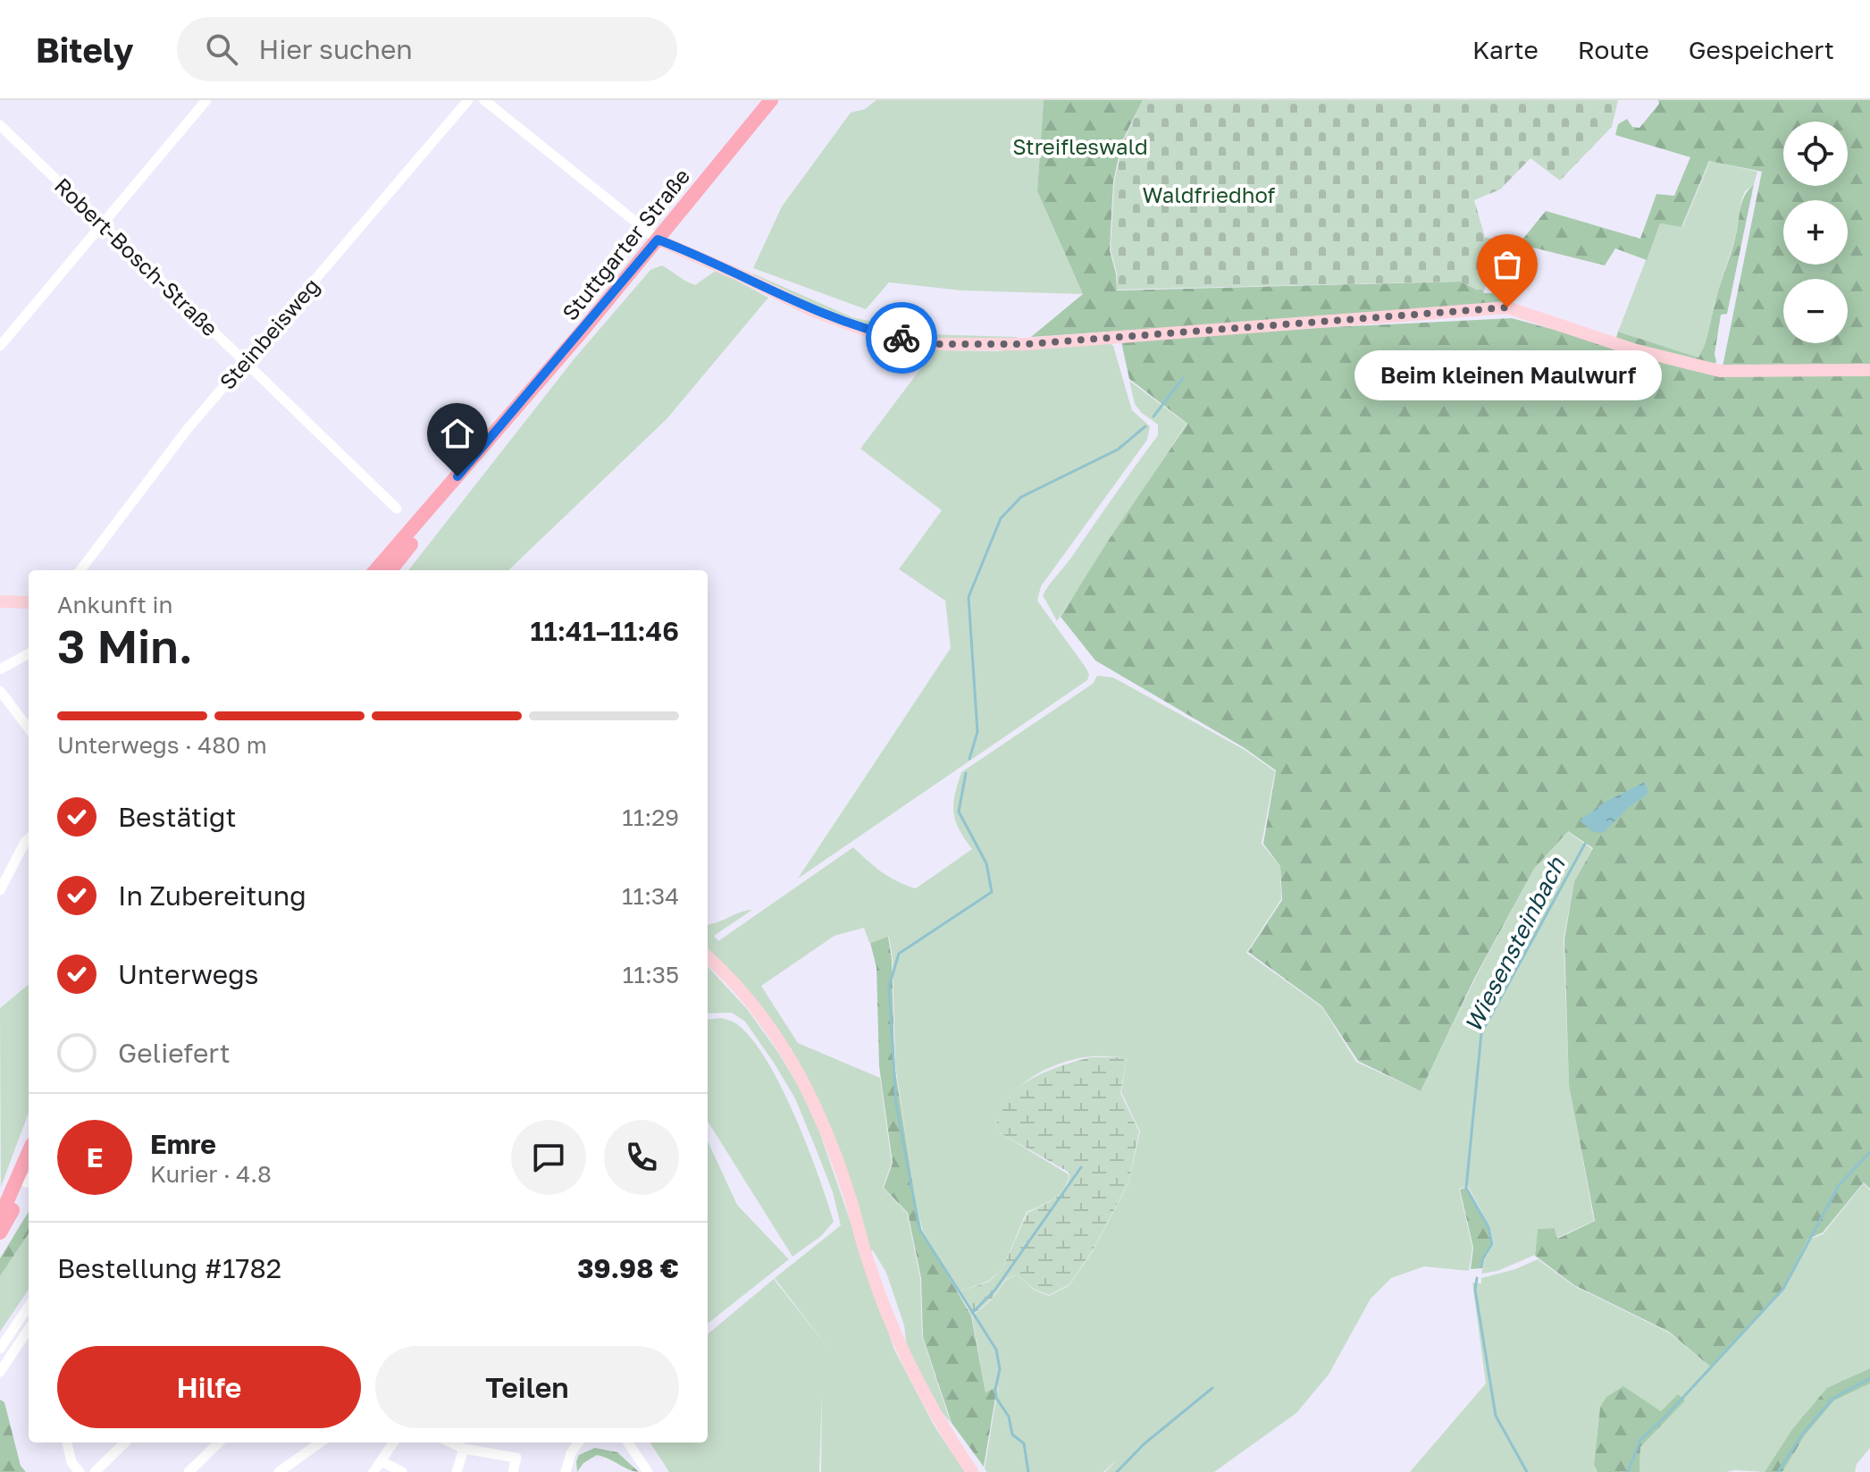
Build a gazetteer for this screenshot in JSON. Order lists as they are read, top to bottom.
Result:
{
  "streets": {
    "main road": ["Stuttgarter Straße"],
    "street": ["Robert-Bosch-Straße", "Steinbeisweg"]
  },
  "crossings": [
    ["Robert-Bosch-Straße", "Steinbeisweg"]
  ],
  "water": ["Wiesensteinbach"],
  "parks": ["Streifleswald", "Waldfriedhof"],
  "places": ["Beim kleinen Maulwurf"],
  "page": {
    "header": "Bitely",
    "search": "Hier suchen",
    "nav": ["Karte", "Route", "Gespeichert"],
    "map_buttons": ["+", "−"],
    "bubble": "Beim kleinen Maulwurf",
    "heading": ["3 Min.", "Ankunft in", "11:41–11:46"],
    "panel": [
      "Emre",
      "Kurier · 4.8",
      "Bestellung #1782",
      "39.98 €"
    ],
    "bar": "Unterwegs · 480 m",
    "list": [
      ["Bestätigt", "11:29"],
      ["In Zubereitung", "11:34"],
      ["Unterwegs", "11:35"],
      "Geliefert"
    ],
    "round": "E",
    "buttons": ["Hilfe", "Teilen"]
  }
}
